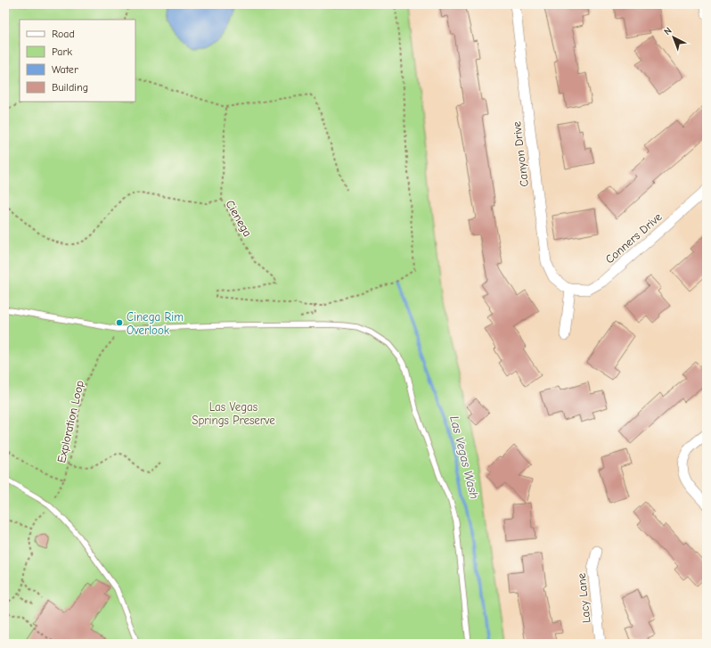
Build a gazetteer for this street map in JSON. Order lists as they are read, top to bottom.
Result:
{
  "streets": {
    "street": ["Canyon Drive", "Conners Drive", "Lacy Lane"],
    "path": ["Cienega", "Exploration Loop"]
  },
  "crossings": [
    ["Canyon Drive", "Conners Drive"]
  ],
  "water": ["Las Vegas Wash"],
  "parks": ["Las Vegas Springs Preserve"],
  "places": ["Cinega Rim Overlook"],
  "legend": [
    "Road",
    "Park",
    "Water",
    "Building"
  ],
  "north": "top left"
}
